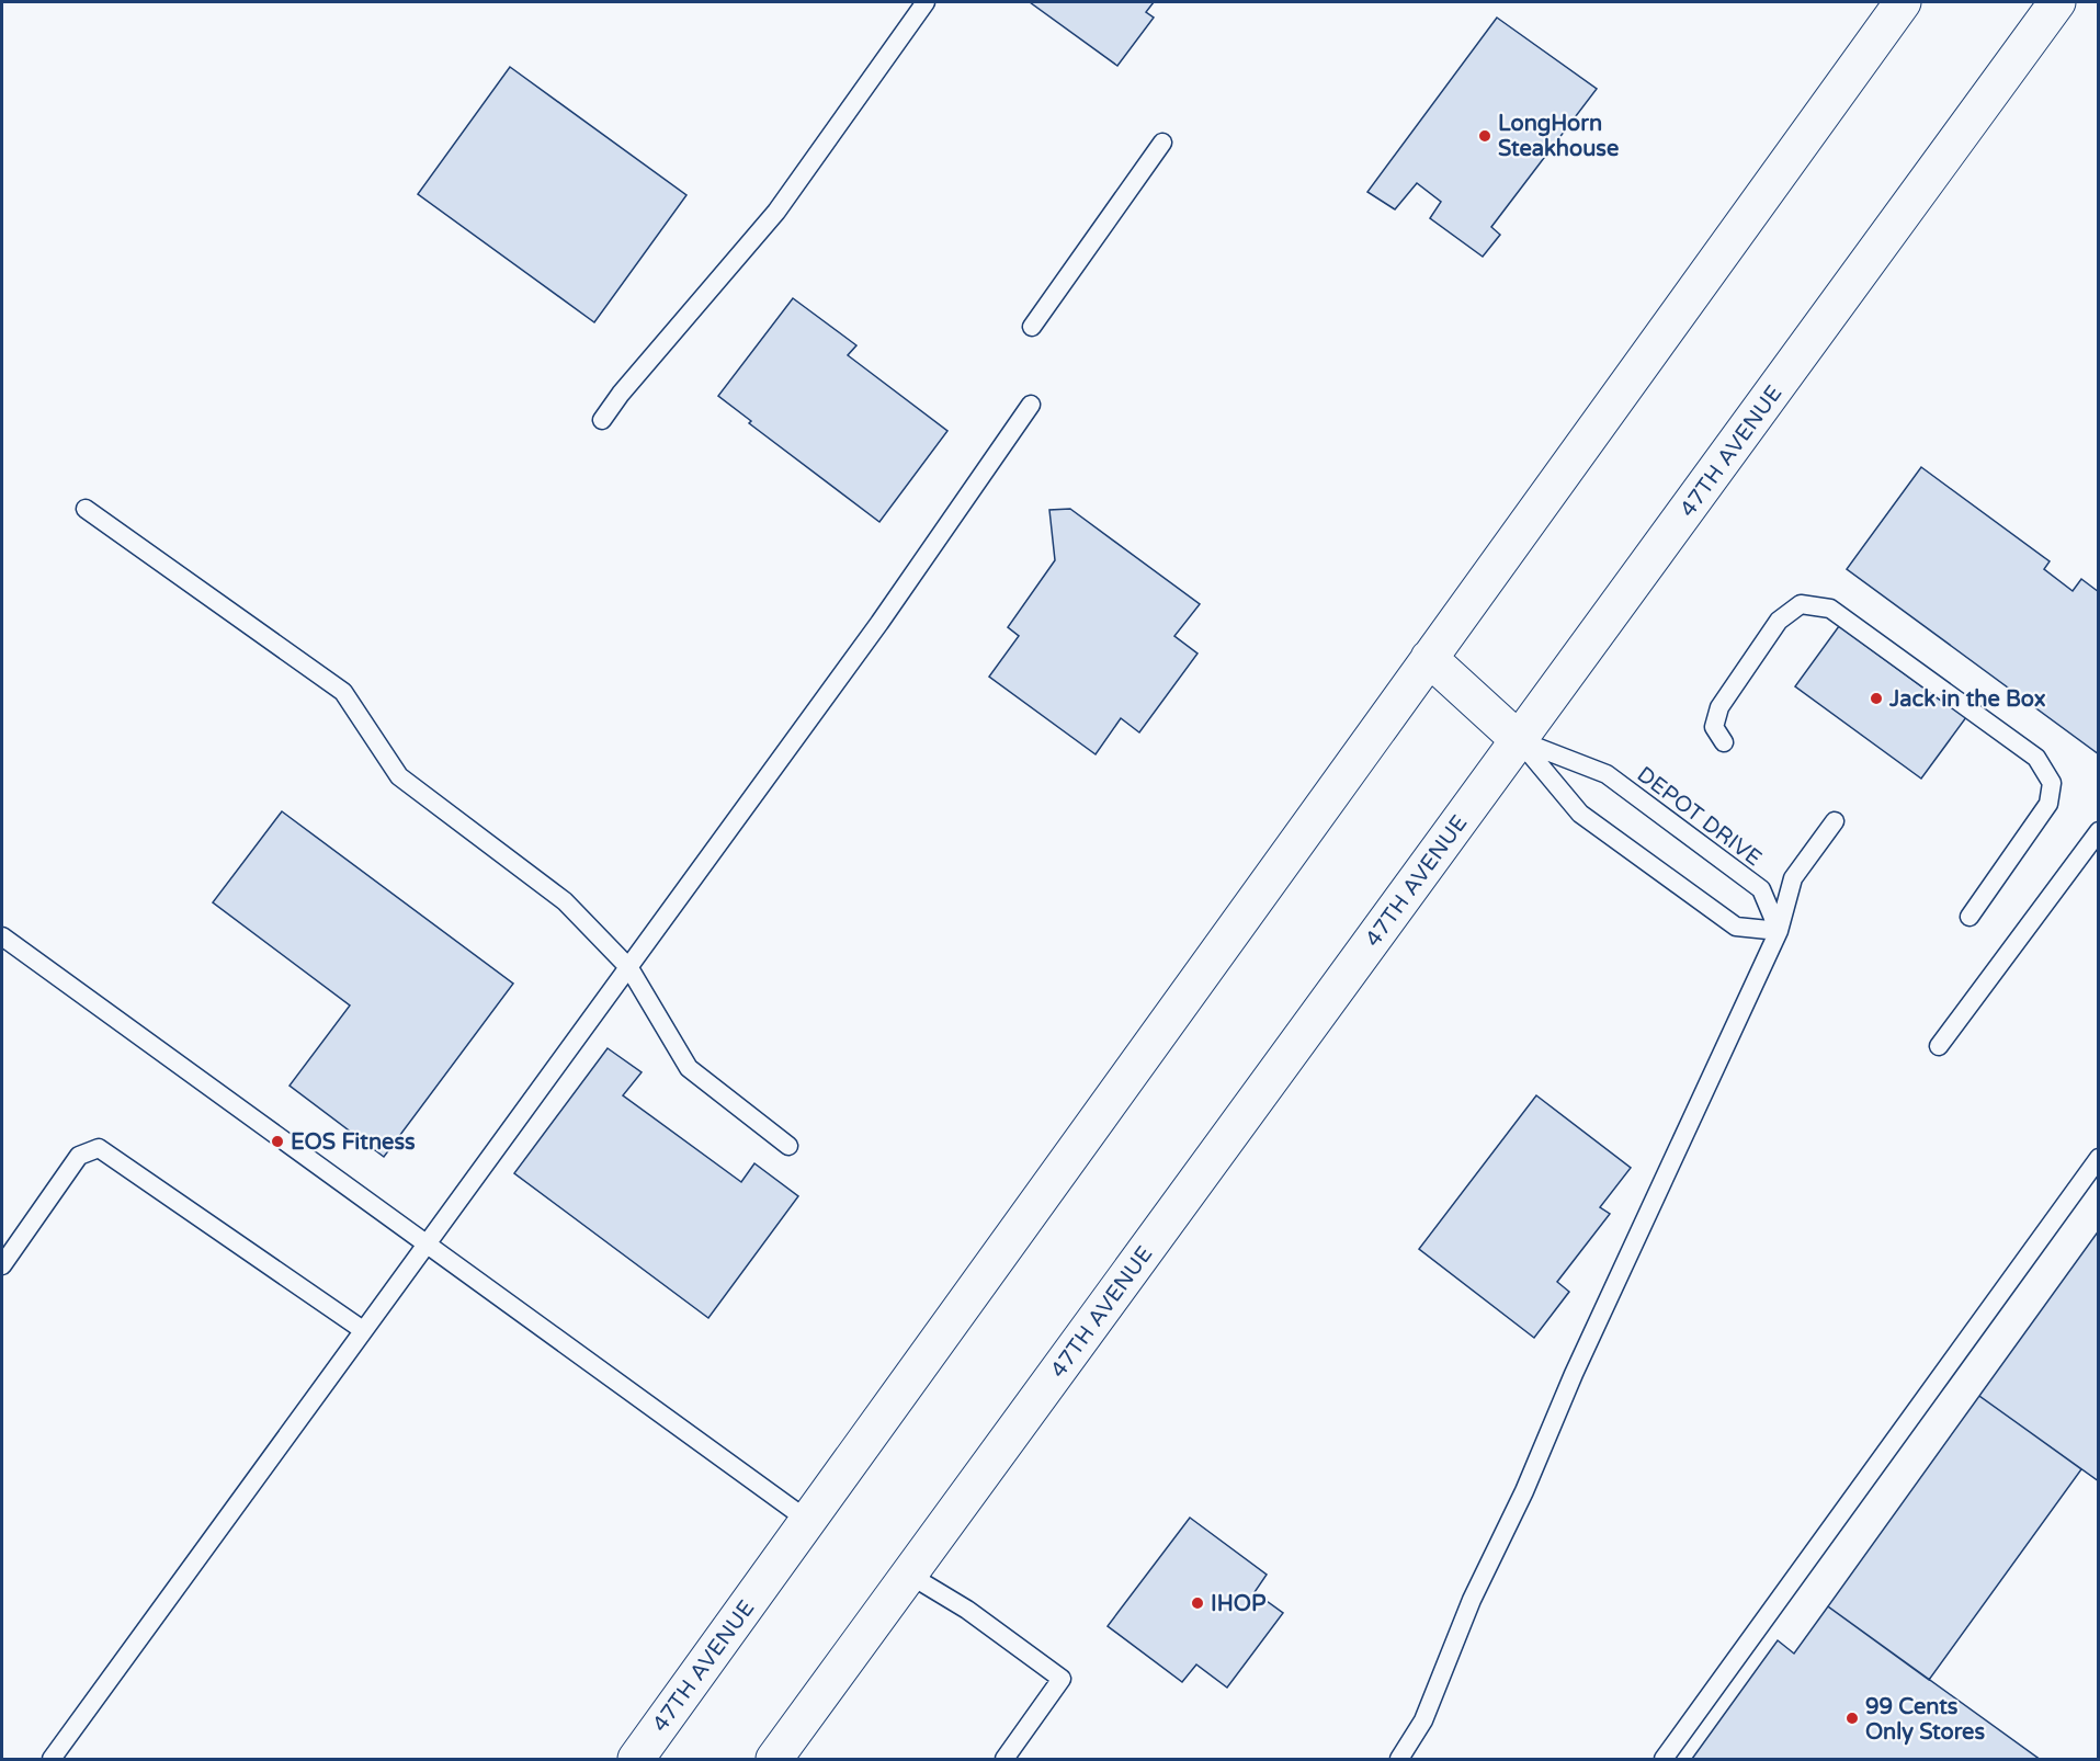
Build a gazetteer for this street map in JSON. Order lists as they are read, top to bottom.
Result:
{
  "streets": {
    "main road": ["47TH AVENUE"],
    "lane": ["DEPOT DRIVE"]
  },
  "crossings": [
    ["47TH AVENUE", "DEPOT DRIVE"]
  ],
  "places": [
    "LongHorn Steakhouse",
    "Jack in the Box",
    "EOS Fitness",
    "IHOP",
    "99 Cents Only Stores"
  ]
}
